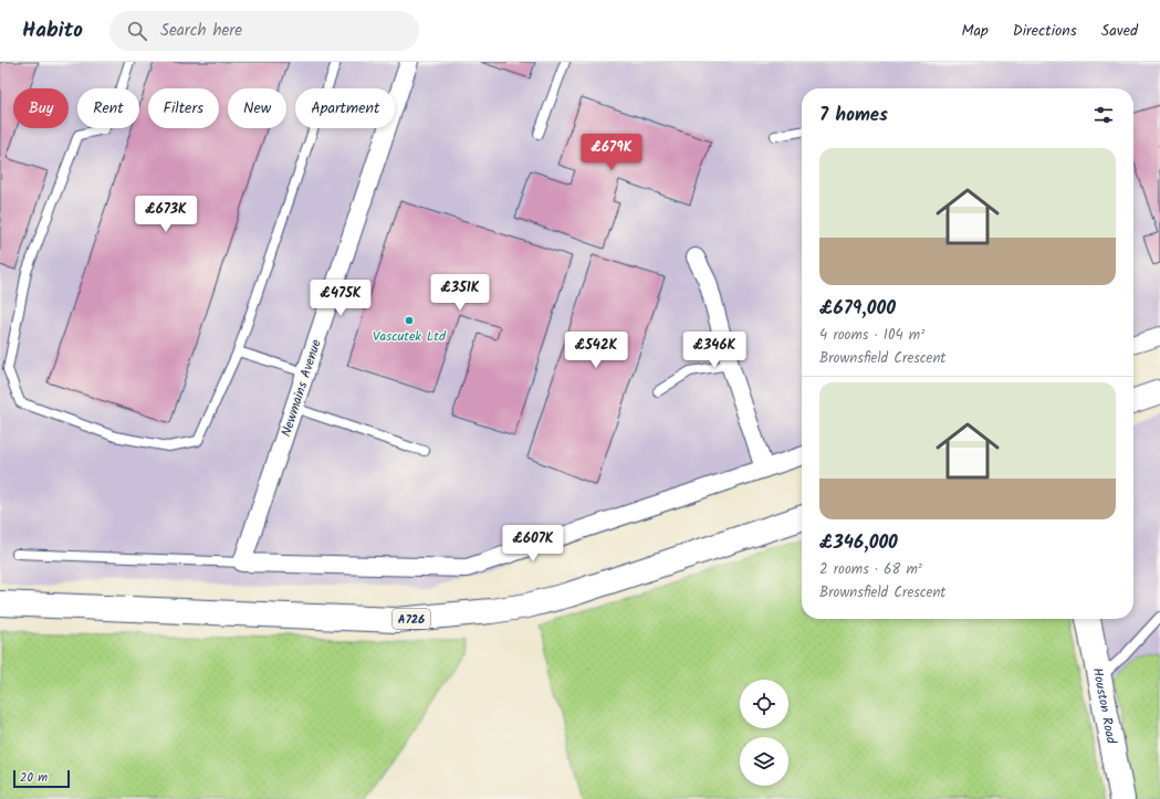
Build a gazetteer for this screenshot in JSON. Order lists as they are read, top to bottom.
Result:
{
  "streets": {
    "main road": ["A726", "Houston Road"],
    "street": ["Newmains Avenue"]
  },
  "places": ["Vascutek Ltd"],
  "scale_bar": "20 m",
  "page": {
    "header": "Habito",
    "search": "Search here",
    "nav": ["Map", "Directions", "Saved"],
    "chip": [
      "Buy",
      "Rent",
      "Filters",
      "New",
      "Apartment"
    ],
    "heading": "7 homes",
    "price": [
      "£679K",
      "£673K",
      "£351K",
      "£475K",
      "£542K",
      "£346K",
      "£607K"
    ],
    "list": [
      {
        "name": "£679,000",
        "note": "4 rooms · 104 m² · Brownsfield Crescent"
      },
      {
        "name": "£346,000",
        "note": "2 rooms · 68 m² · Brownsfield Crescent"
      }
    ],
    "scale": "20 m"
  }
}
